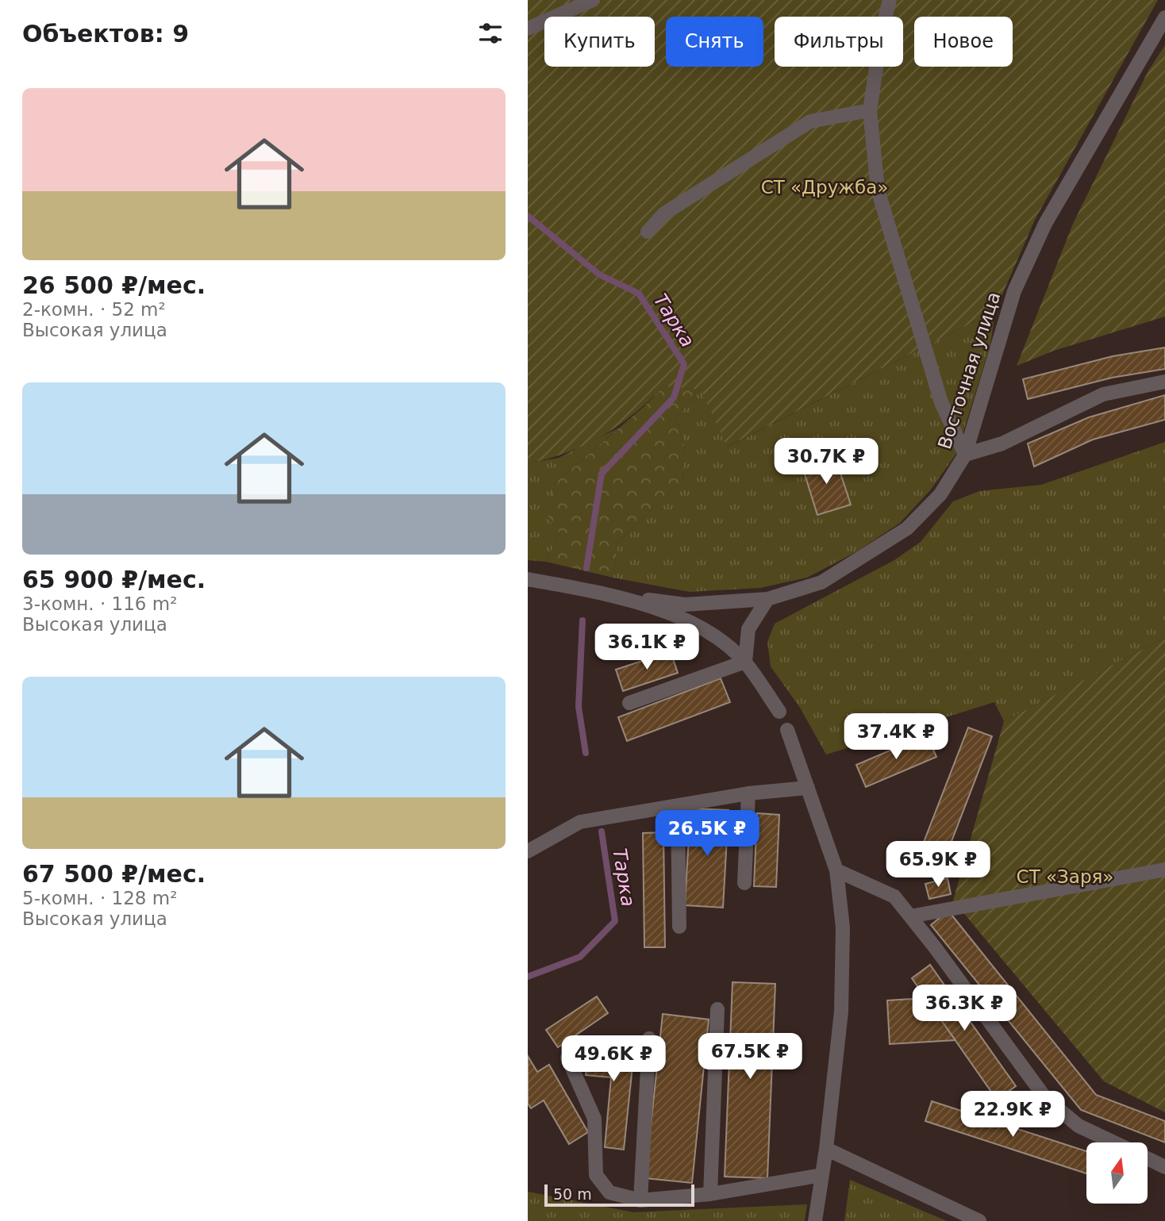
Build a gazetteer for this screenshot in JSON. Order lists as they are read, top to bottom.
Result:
{
  "streets": {
    "street": ["Восточная улица"]
  },
  "water": ["Тарка"],
  "parks": ["СТ «Дружба»", "СТ «Заря»"],
  "scale_bar": "50 m",
  "north": "top",
  "page": {
    "heading": "Объектов: 9",
    "chip": [
      "Купить",
      "Снять",
      "Фильтры",
      "Новое"
    ],
    "list": [
      {
        "name": "26 500 ₽/мес.",
        "note": "2-комн. · 52 m² · Высокая улица"
      },
      {
        "name": "65 900 ₽/мес.",
        "note": "3-комн. · 116 m² · Высокая улица"
      },
      {
        "name": "67 500 ₽/мес.",
        "note": "5-комн. · 128 m² · Высокая улица"
      }
    ],
    "price": [
      "30.7K ₽",
      "36.1K ₽",
      "37.4K ₽",
      "26.5K ₽",
      "65.9K ₽",
      "36.3K ₽",
      "67.5K ₽",
      "49.6K ₽",
      "22.9K ₽"
    ],
    "scale": "50 m"
  }
}
